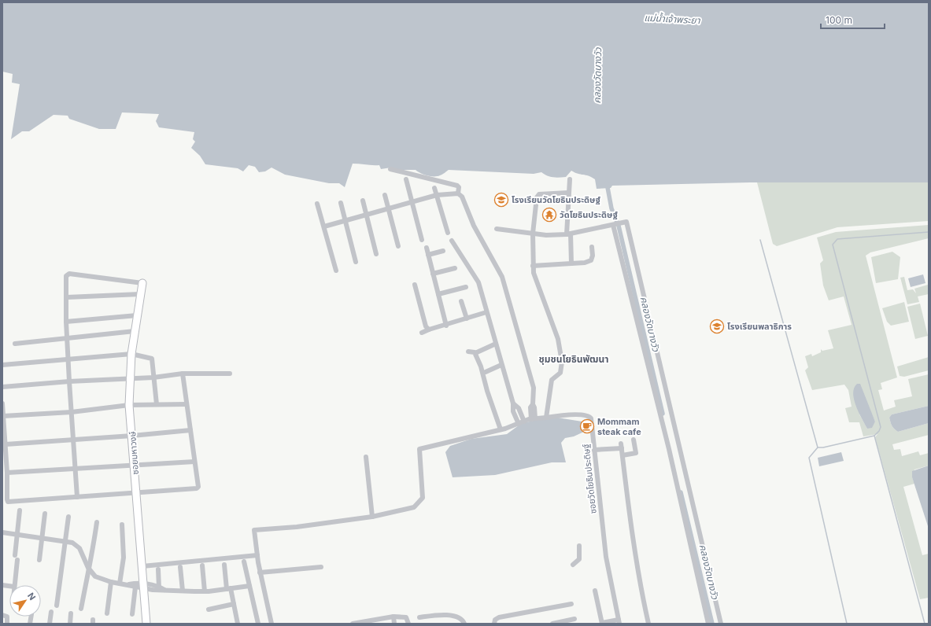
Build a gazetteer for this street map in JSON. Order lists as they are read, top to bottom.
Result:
{
  "streets": {
    "street": ["ซอยมหาวงษ์", "ซอยวัดโยธินประดิษฐ์"]
  },
  "districts": ["ชุมชนโยธินพัฒนา"],
  "water": ["แม่น้ำเจ้าพระยา", "คลองวัดบางวัว"],
  "places": {
    "school or university": ["โรงเรียนวัดโยธินประดิษฐ์", "โรงเรียนพลาธิการ"],
    "temple": ["วัดโยธินประดิษฐ์"],
    "cafe": ["Mommam steak cafe"]
  },
  "scale_bar": "100 m",
  "north": "top right"
}
